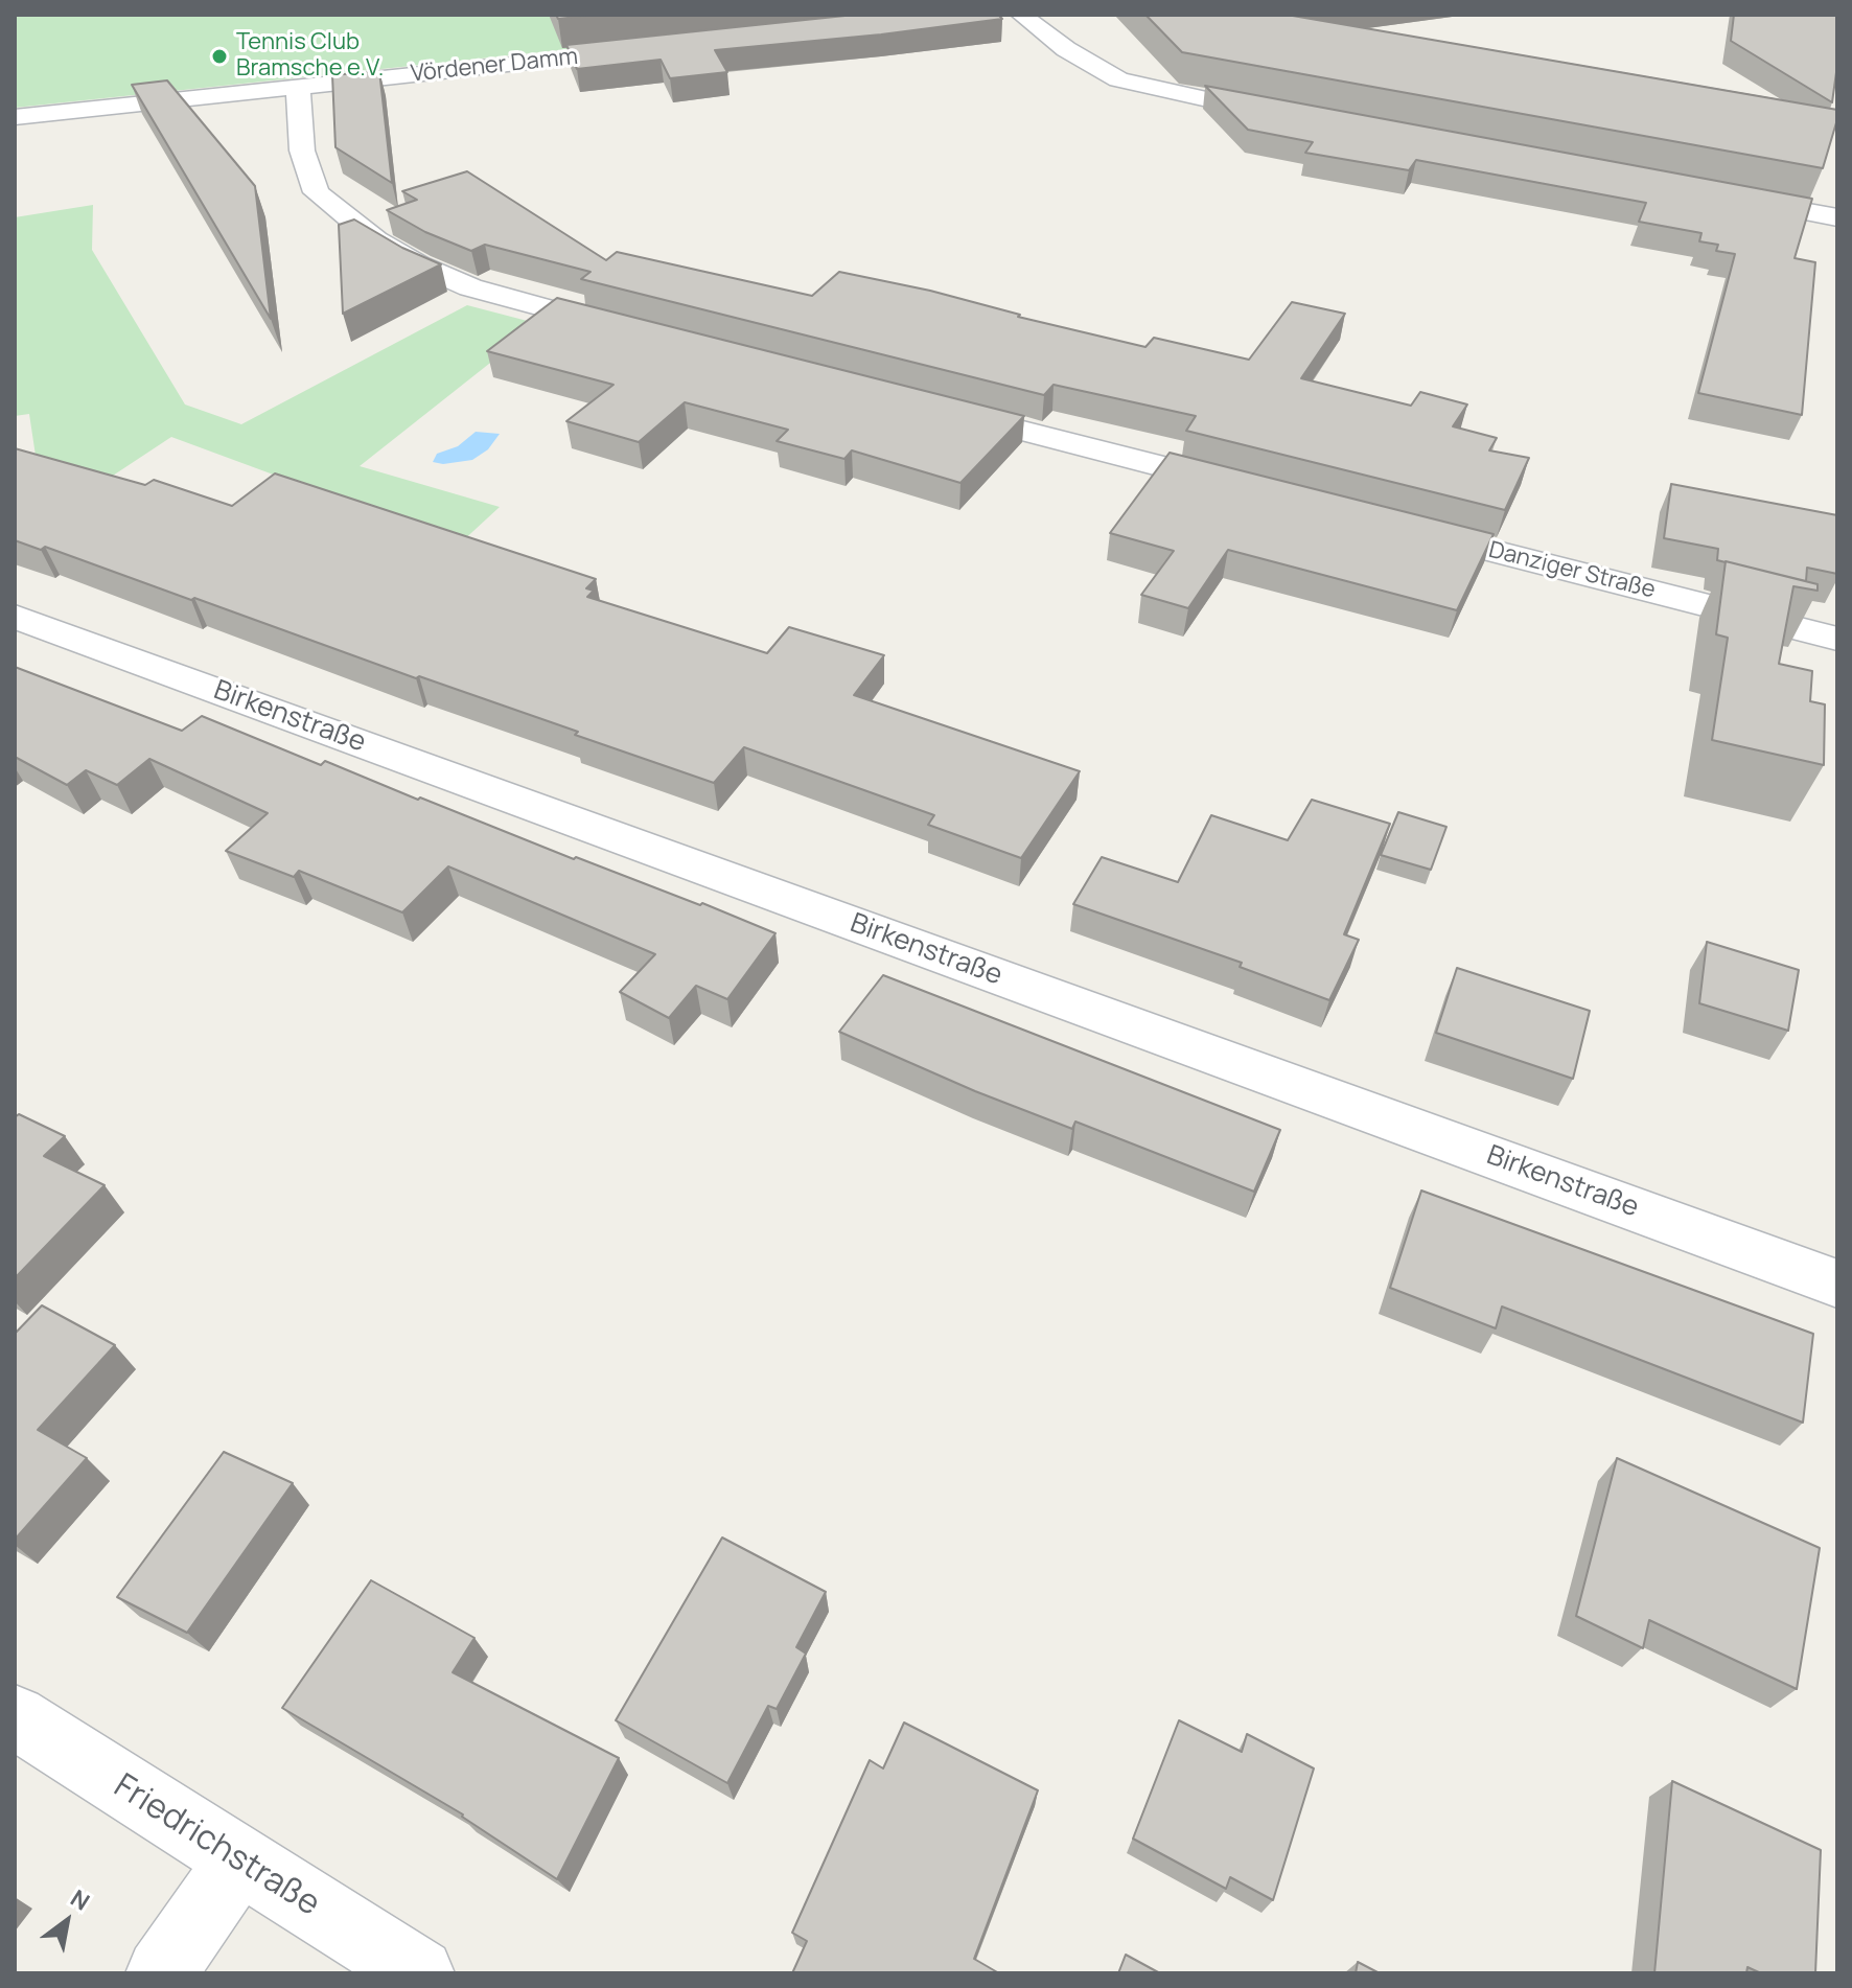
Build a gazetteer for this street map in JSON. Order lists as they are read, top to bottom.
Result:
{
  "streets": {
    "street": [
      "Vördener Damm",
      "Danziger Straße",
      "Birkenstraße",
      "Friedrichstraße"
    ]
  },
  "places": ["Tennis Club Bramsche e.V."],
  "north": "top right"
}
